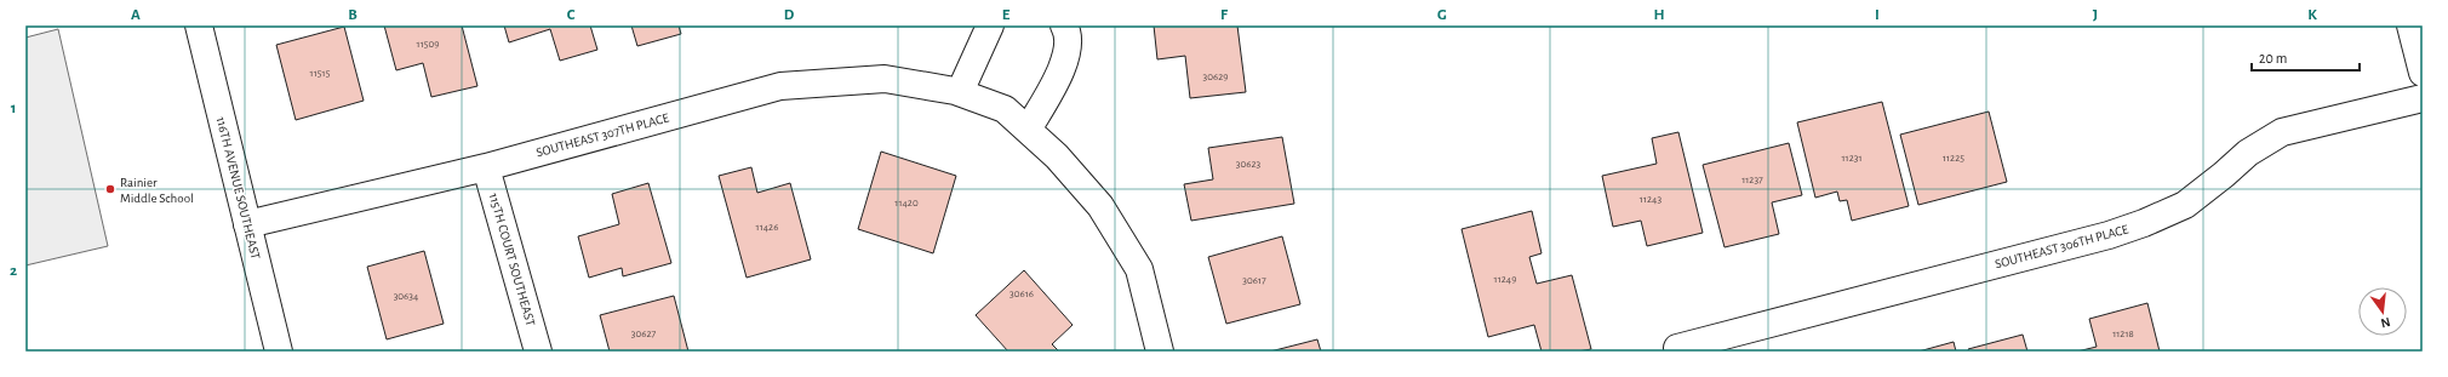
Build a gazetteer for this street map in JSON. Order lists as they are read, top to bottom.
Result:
{
  "streets": {
    "street": [
      "SOUTHEAST 307TH PLACE",
      "116TH AVENUE SOUTHEAST",
      "SOUTHEAST 306TH PLACE",
      "115TH COURT SOUTHEAST"
    ]
  },
  "crossings": [
    ["SOUTHEAST 307TH PLACE", "116TH AVENUE SOUTHEAST"],
    ["SOUTHEAST 307TH PLACE", "115TH COURT SOUTHEAST"]
  ],
  "places": ["Rainier Middle School"],
  "house_numbers": [
    "11509",
    "11515",
    "30629",
    "11231",
    "11225",
    "30623",
    "11237",
    "11243",
    "11420",
    "11426",
    "11249",
    "30617",
    "30616",
    "30634",
    "30627",
    "11218"
  ],
  "scale_bar": "20 m",
  "north": "bottom",
  "grid": {
    "columns": [
      "A",
      "B",
      "C",
      "D",
      "E",
      "F",
      "G",
      "H",
      "I",
      "J",
      "K"
    ],
    "rows": ["1", "2"]
  }
}
